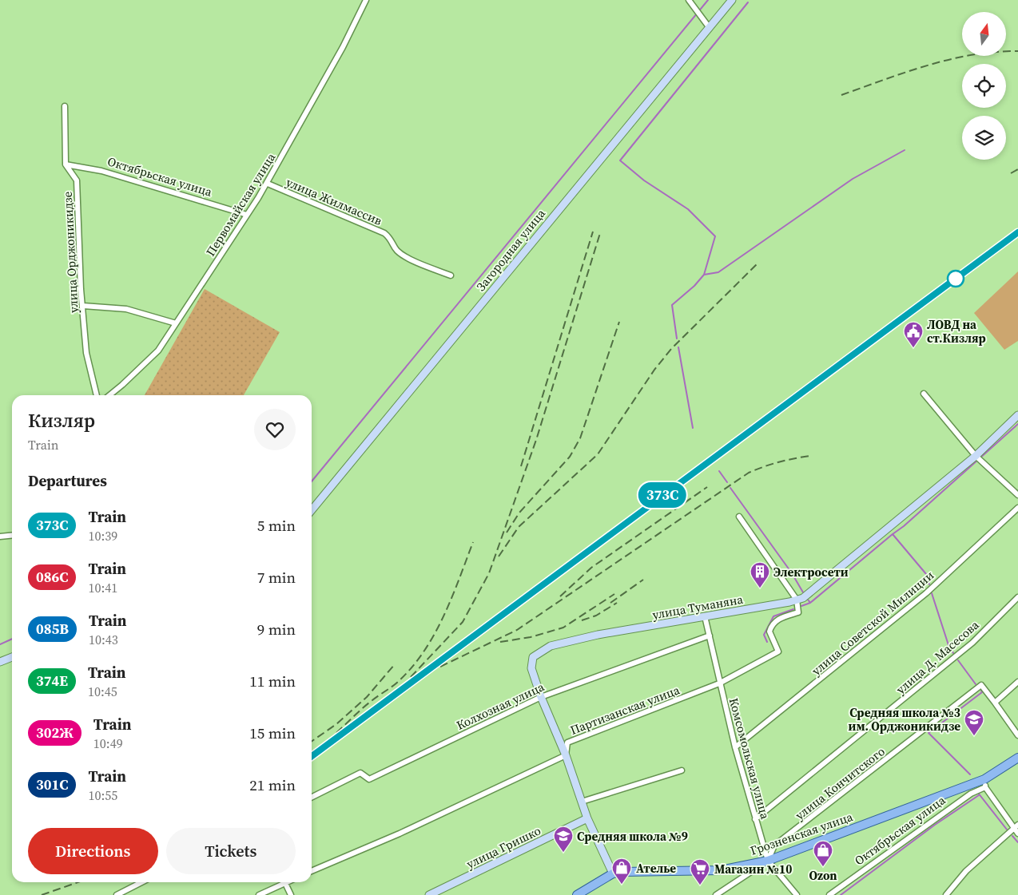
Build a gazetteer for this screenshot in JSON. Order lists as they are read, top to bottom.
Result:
{
  "streets": {
    "main road": ["Октябрьская улица", "Грозненская улица"],
    "street": [
      "улица Жилмассив",
      "Первомайская улица",
      "Загородная улица",
      "улица Орджоникидзе",
      "улица Туманяна",
      "улица Советской Милиции",
      "улица Д. Масесова",
      "Колхозная улица",
      "Партизанская улица",
      "Комсомольская улица",
      "улица Кончитского",
      "улица Гришко"
    ]
  },
  "crossings": [
    ["Октябрьская улица", "Первомайская улица"],
    ["Октябрьская улица", "улица Орджоникидзе"],
    ["Октябрьская улица", "Грозненская улица"],
    ["улица Жилмассив", "Первомайская улица"],
    ["улица Туманяна", "Колхозная улица"],
    ["улица Туманяна", "Партизанская улица"],
    ["улица Туманяна", "Комсомольская улица"],
    ["улица Советской Милиции", "Комсомольская улица"],
    ["улица Д. Масесова", "Комсомольская улица"],
    ["Колхозная улица", "Комсомольская улица"],
    ["Партизанская улица", "Комсомольская улица"],
    ["Комсомольская улица", "улица Кончитского"],
    ["Комсомольская улица", "Грозненская улица"],
    ["улица Кончитского", "Грозненская улица"]
  ],
  "places": {
    "public building": ["ЛОВД на ст.Кизляр"],
    "building": ["Электросети"],
    "school or university": ["Средняя школа №3 им. Орджоникидзе", "Средняя школа №9"],
    "shop": ["Ozon", "Ателье"],
    "supermarket": ["Магазин №10"]
  },
  "north": "top",
  "page": {
    "on_map": "373C",
    "heading": [
      ["Кизляр", "Train"],
      "Departures"
    ],
    "list": [
      {
        "mark": "373C",
        "name": "Train",
        "note": "10:39",
        "value": "5 min"
      },
      {
        "mark": "086С",
        "name": "Train",
        "note": "10:41",
        "value": "7 min"
      },
      {
        "mark": "085В",
        "name": "Train",
        "note": "10:43",
        "value": "9 min"
      },
      {
        "mark": "374Е",
        "name": "Train",
        "note": "10:45",
        "value": "11 min"
      },
      {
        "mark": "302Ж",
        "name": "Train",
        "note": "10:49",
        "value": "15 min"
      },
      {
        "mark": "301С",
        "name": "Train",
        "note": "10:55",
        "value": "21 min"
      }
    ],
    "buttons": ["Directions", "Tickets"]
  }
}
